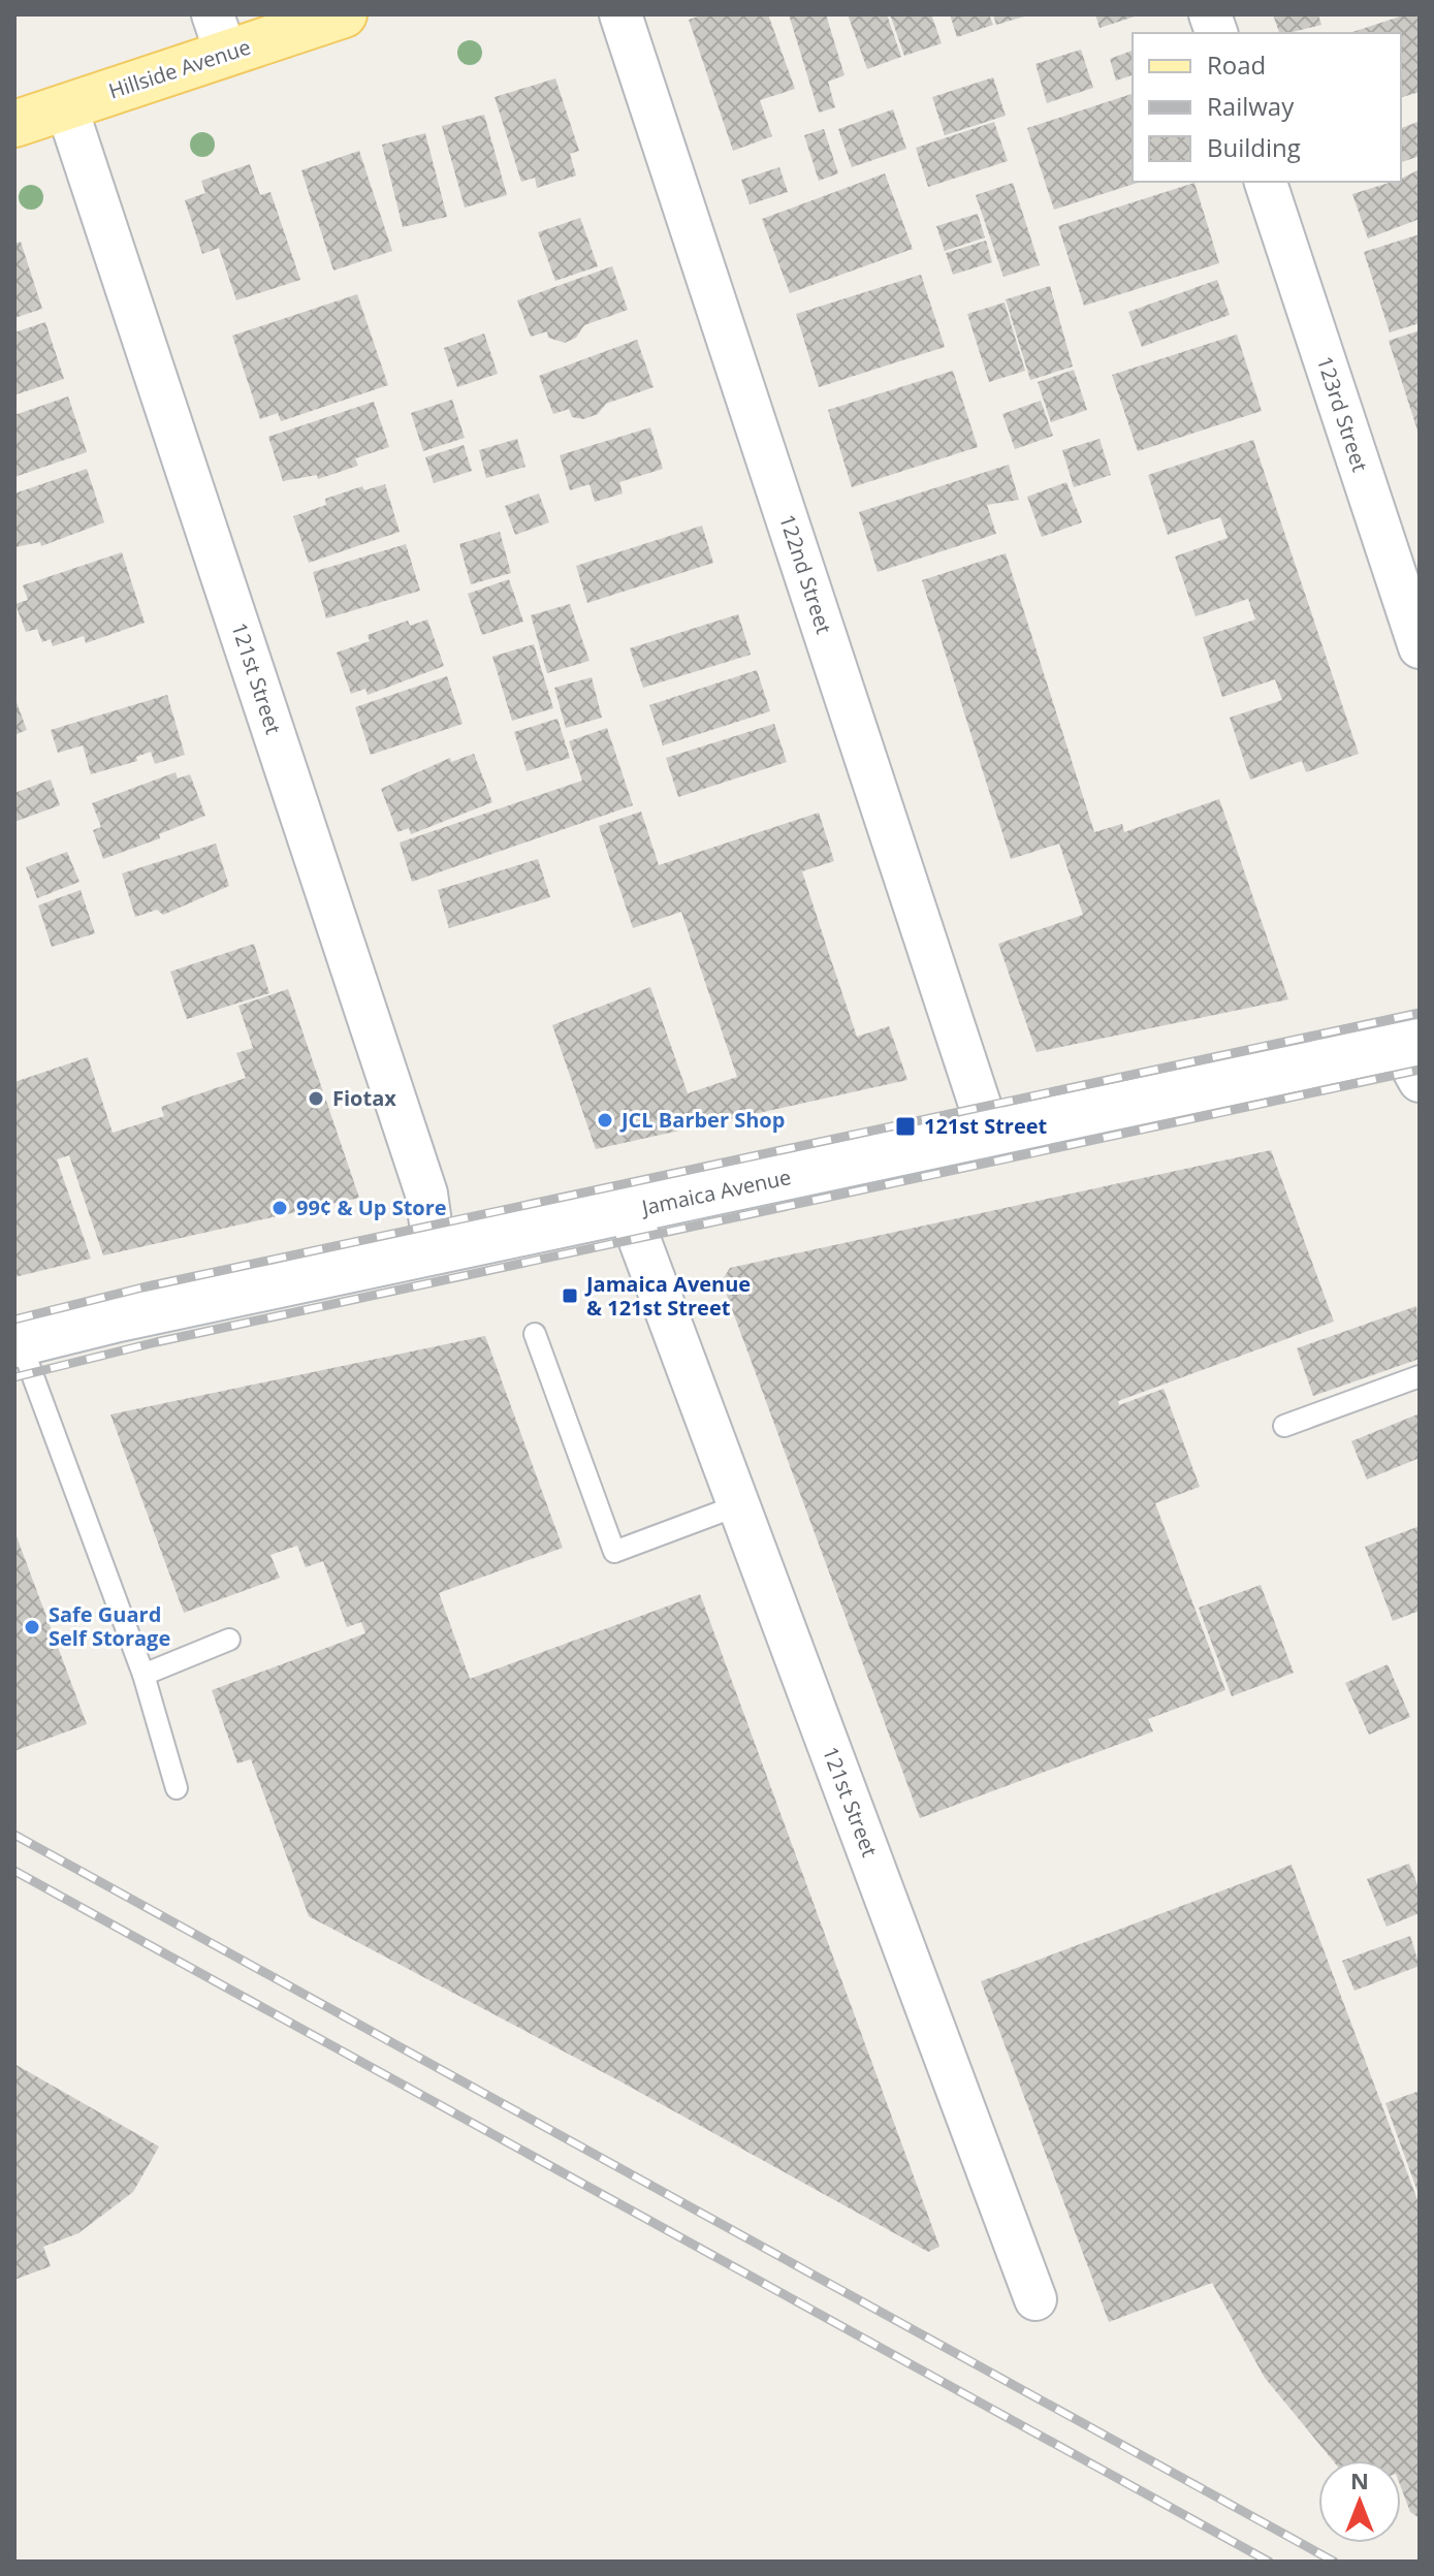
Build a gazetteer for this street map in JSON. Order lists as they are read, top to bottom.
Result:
{
  "streets": {
    "main road": ["Hillside Avenue", "Jamaica Avenue"],
    "street": ["123rd Street", "122nd Street", "121st Street"]
  },
  "crossings": [
    ["Hillside Avenue", "121st Street"],
    ["122nd Street", "Jamaica Avenue"],
    ["121st Street", "Jamaica Avenue"]
  ],
  "places": {
    "other": [
      "Fiotax",
      "JCL Barber Shop",
      "99¢ & Up Store",
      "Safe Guard Self Storage"
    ],
    "transit": ["121st Street", "Jamaica Avenue & 121st Street"]
  },
  "legend": ["Road", "Railway", "Building"],
  "north": "top"
}
